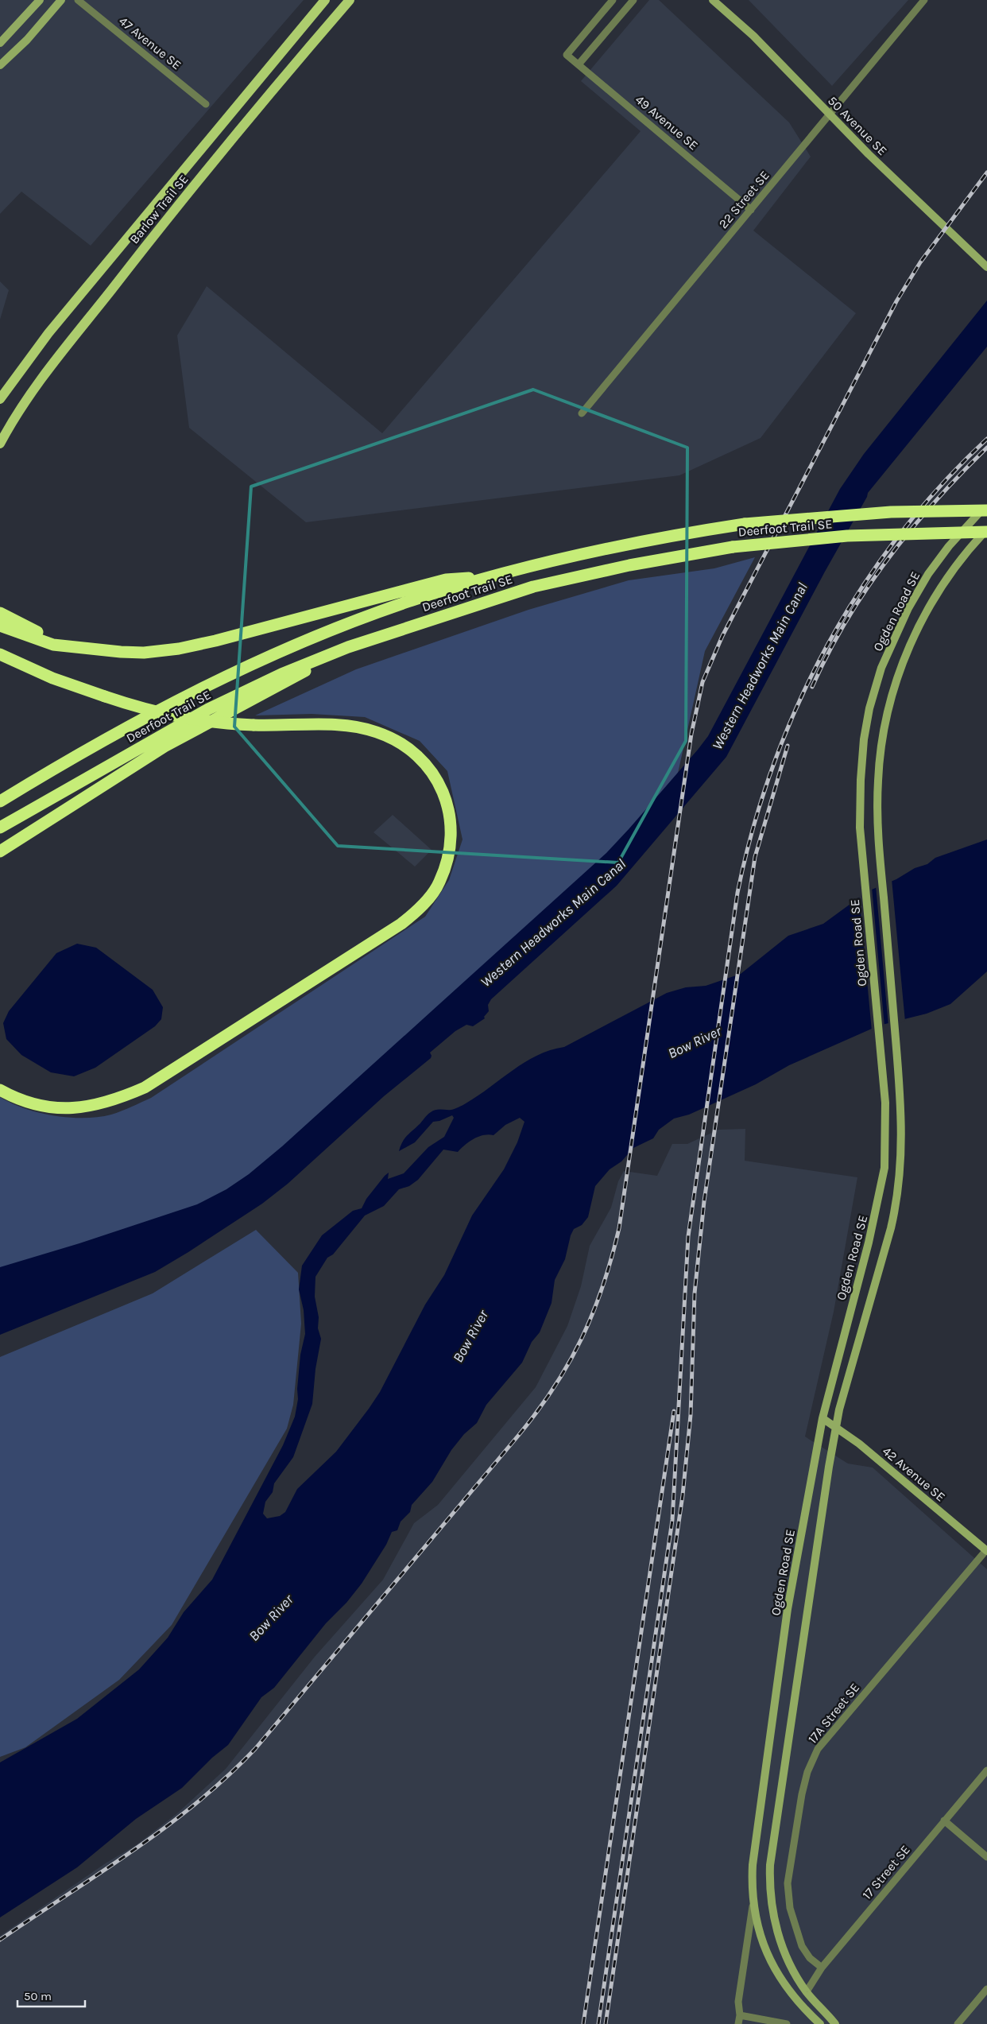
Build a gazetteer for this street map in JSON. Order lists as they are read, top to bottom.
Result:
{
  "streets": {
    "highway": ["Deerfoot Trail SE"],
    "main road": ["Barlow Trail SE"],
    "street": [
      "47 Avenue SE",
      "49 Avenue SE",
      "50 Avenue SE",
      "22 Street SE",
      "Ogden Road SE",
      "42 Avenue SE",
      "17A Street SE",
      "17 Street SE"
    ]
  },
  "crossings": [
    ["49 Avenue SE", "22 Street SE"],
    ["50 Avenue SE", "22 Street SE"],
    ["Deerfoot Trail SE", "Ogden Road SE"],
    ["Ogden Road SE", "42 Avenue SE"],
    ["Ogden Road SE", "17 Street SE"],
    ["42 Avenue SE", "17A Street SE"],
    ["17A Street SE", "17 Street SE"]
  ],
  "water": ["Western Headworks Main Canal", "Bow River"],
  "scale_bar": "50 m"
}
